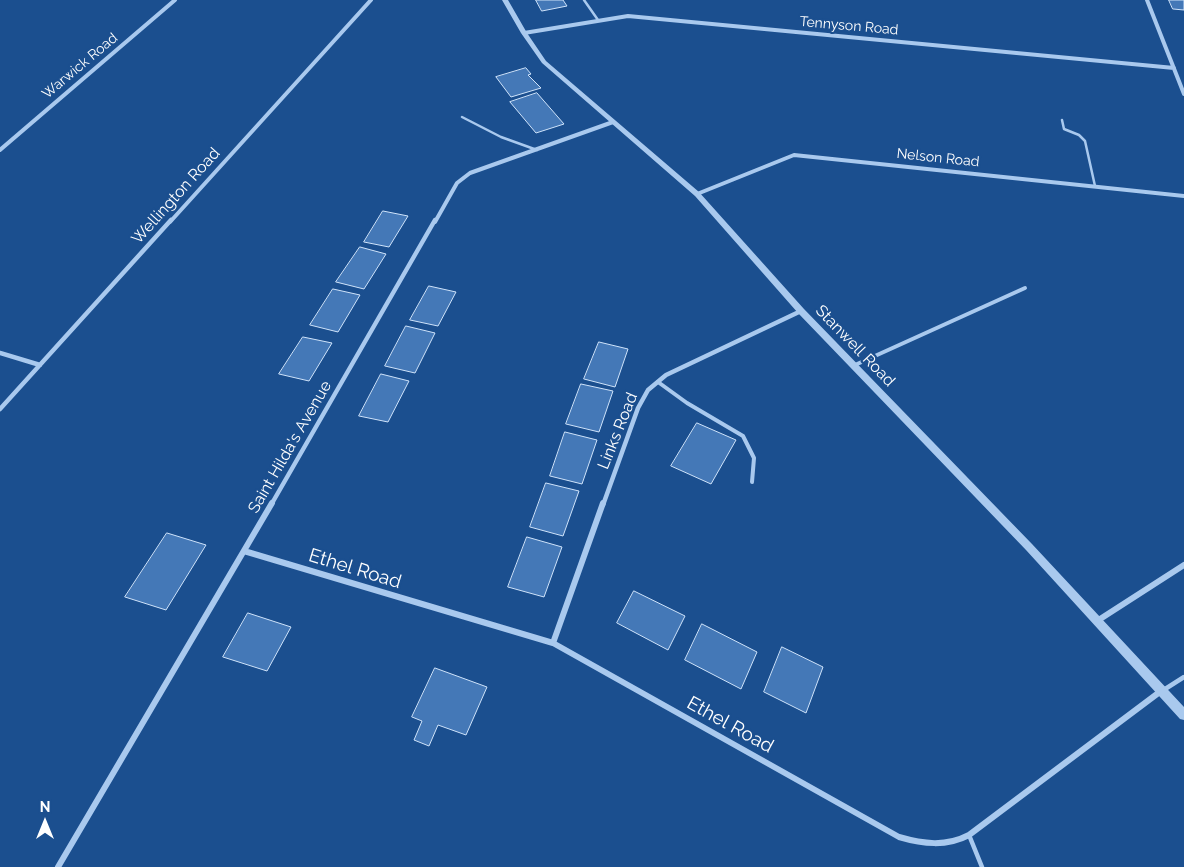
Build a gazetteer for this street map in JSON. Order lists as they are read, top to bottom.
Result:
{
  "streets": {
    "street": [
      "Tennyson Road",
      "Warwick Road",
      "Nelson Road",
      "Wellington Road",
      "Stanwell Road",
      "Links Road",
      "Saint Hilda's Avenue",
      "Ethel Road"
    ]
  },
  "crossings": [
    ["Tennyson Road", "Stanwell Road"],
    ["Nelson Road", "Stanwell Road"],
    ["Stanwell Road", "Links Road"],
    ["Stanwell Road", "Saint Hilda's Avenue"],
    ["Stanwell Road", "Ethel Road"],
    ["Links Road", "Ethel Road"],
    ["Saint Hilda's Avenue", "Ethel Road"]
  ],
  "north": "top"
}
